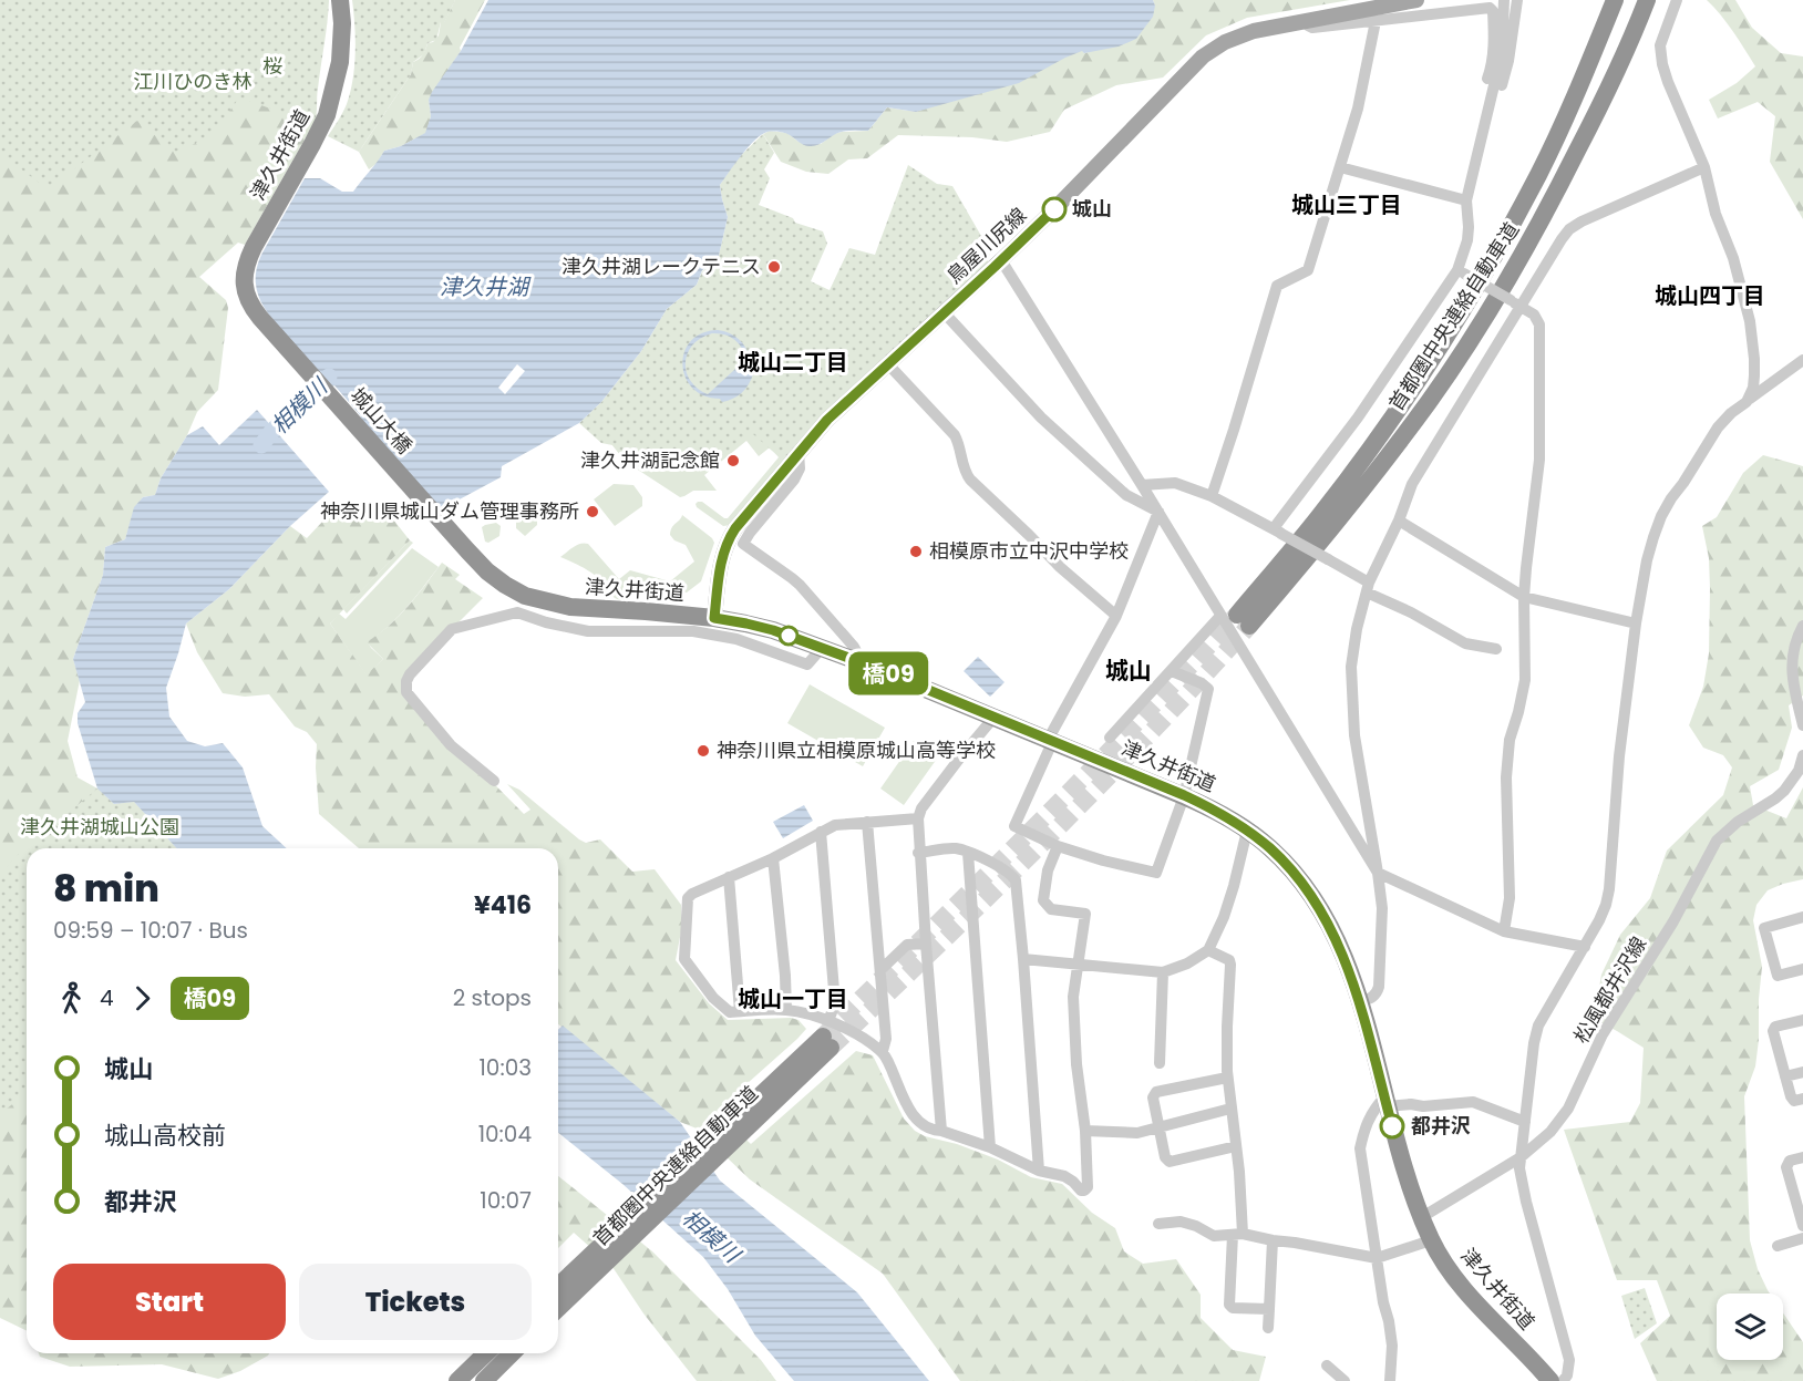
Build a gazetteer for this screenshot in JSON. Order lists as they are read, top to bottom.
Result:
{
  "streets": {
    "highway": ["津久井街道", "首都圏中央連絡自動車道", "城山大橋"],
    "main road": ["鳥屋川尻線"],
    "street": ["松風都井沢線"]
  },
  "crossings": [
    ["津久井街道", "鳥屋川尻線"],
    ["津久井街道", "城山大橋"],
    ["津久井街道", "松風都井沢線"]
  ],
  "districts": [
    "城山三丁目",
    "城山四丁目",
    "城山二丁目",
    "城山",
    "城山一丁目"
  ],
  "water": ["津久井湖", "相模川"],
  "parks": ["桜", "江川ひのき林", "津久井湖城山公園"],
  "places": [
    "城山",
    "津久井湖レークテニス",
    "津久井湖記念館",
    "神奈川県城山ダム管理事務所",
    "相模原市立中沢中学校",
    "神奈川県立相模原城山高等学校",
    "都井沢"
  ],
  "lines": ["bus line 橋09"],
  "page": {
    "on_map": "橋09",
    "heading": ["8 min", "09:59 – 10:07 · Bus", "¥416"],
    "legs": ["4", "橋09", "2 stops"],
    "list": [
      {
        "name": "城山",
        "value": "10:03"
      },
      {
        "name": "城山高校前",
        "value": "10:04"
      },
      {
        "name": "都井沢",
        "value": "10:07"
      }
    ],
    "buttons": ["Start", "Tickets"]
  }
}
